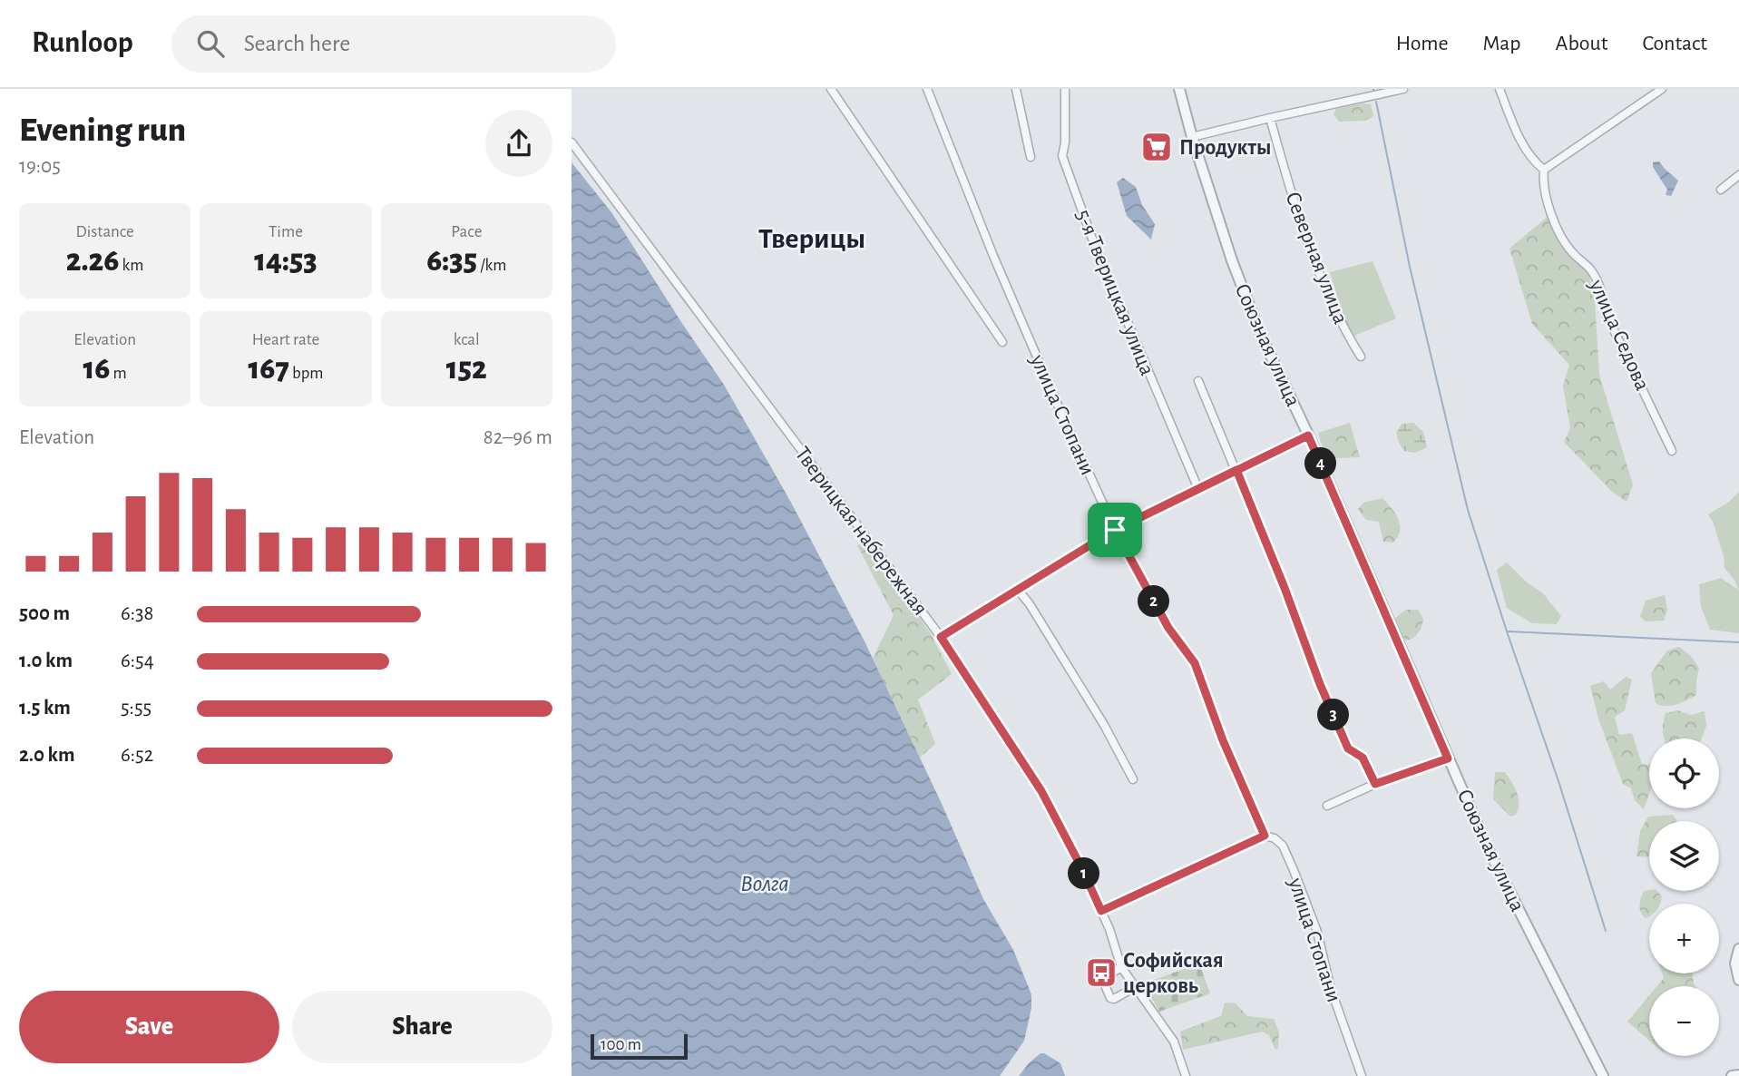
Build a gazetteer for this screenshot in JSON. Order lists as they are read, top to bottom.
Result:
{
  "streets": {
    "street": [
      "Северная улица",
      "5-я Тверицкая улица",
      "улица Седова",
      "Союзная улица",
      "улица Стопани",
      "Тверицкая набережная"
    ]
  },
  "districts": ["Тверицы"],
  "water": ["Волга"],
  "places": {
    "supermarket": ["Продукты"],
    "bus stop": ["Софийская церковь"]
  },
  "scale_bar": "100 m",
  "page": {
    "header": "Runloop",
    "search": "Search here",
    "nav": [
      "Home",
      "Map",
      "About",
      "Contact"
    ],
    "heading": ["Evening run", "19:05"],
    "stats": [
      ["Distance", "2.26 km"],
      ["Time", "14:53"],
      ["Pace", "6:35 /km"],
      ["Elevation", "16 m"],
      ["Heart rate", "167 bpm"],
      ["kcal", "152"]
    ],
    "chart": ["Elevation", "82–96 m"],
    "pins": [
      "4",
      "2",
      "3",
      "1"
    ],
    "list": [
      {
        "name": "500 m",
        "note": "6:38"
      },
      {
        "name": "1.0 km",
        "note": "6:54"
      },
      {
        "name": "1.5 km",
        "note": "5:55"
      },
      {
        "name": "2.0 km",
        "note": "6:52"
      }
    ],
    "map_buttons": ["+", "−"],
    "buttons": ["Save", "Share"],
    "scale": "100 m"
  }
}
